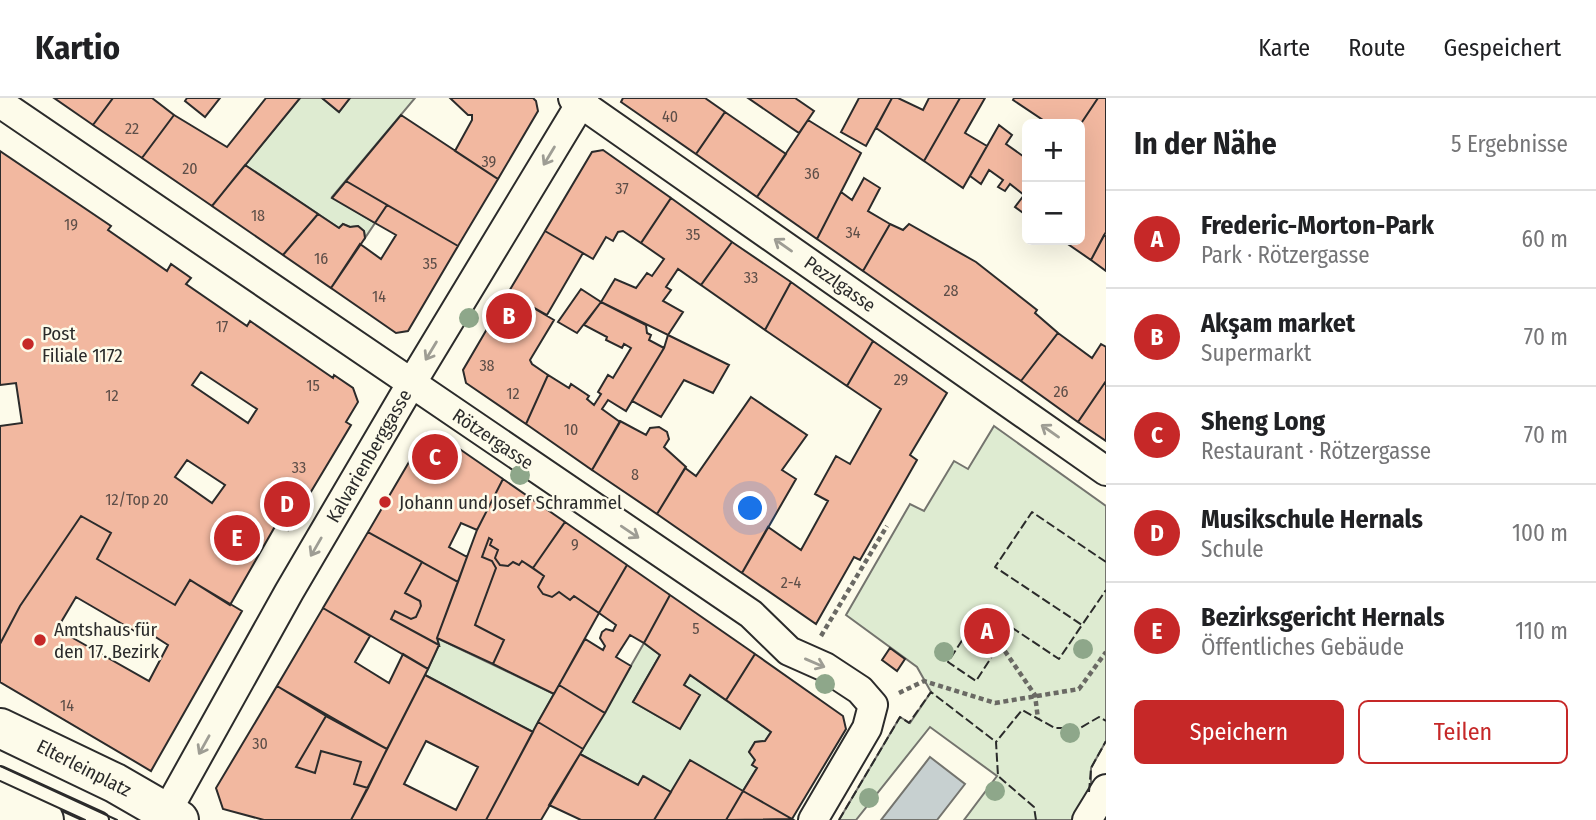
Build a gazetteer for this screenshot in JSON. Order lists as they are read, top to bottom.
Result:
{
  "streets": {
    "main road": ["Elterleinplatz"],
    "street": ["Pezzlgasse", "Rötzergasse", "Kalvarienberggasse"]
  },
  "crossings": [
    ["Pezzlgasse", "Kalvarienberggasse"],
    ["Rötzergasse", "Kalvarienberggasse"],
    ["Kalvarienberggasse", "Elterleinplatz"]
  ],
  "one_way": ["Pezzlgasse", "Rötzergasse", "Kalvarienberggasse"],
  "places": ["Post Filiale 1172", "Johann und Josef Schrammel", "Amtshaus für den 17. Bezirk"],
  "house_numbers": [
    "40",
    "22",
    "39",
    "20",
    "36",
    "37",
    "18",
    "19",
    "34",
    "35",
    "16",
    "35",
    "33",
    "28",
    "14",
    "17",
    "38",
    "29",
    "15",
    "26",
    "12",
    "12",
    "10",
    "33",
    "8",
    "12/Top 20",
    "9",
    "2-4",
    "5",
    "14",
    "30"
  ],
  "page": {
    "header": "Kartio",
    "nav": ["Karte", "Route", "Gespeichert"],
    "heading": ["In der Nähe", "5 Ergebnisse"],
    "map_buttons": ["+", "−"],
    "list": [
      {
        "mark": "A",
        "name": "Frederic-Morton-Park",
        "note": "Park · Rötzergasse",
        "value": "60 m"
      },
      {
        "mark": "B",
        "name": "Akşam market",
        "note": "Supermarkt",
        "value": "70 m"
      },
      {
        "mark": "C",
        "name": "Sheng Long",
        "note": "Restaurant · Rötzergasse",
        "value": "70 m"
      },
      {
        "mark": "D",
        "name": "Musikschule Hernals",
        "note": "Schule",
        "value": "100 m"
      },
      {
        "mark": "E",
        "name": "Bezirksgericht Hernals",
        "note": "Öffentliches Gebäude",
        "value": "110 m"
      }
    ],
    "pins": [
      "B",
      "C",
      "D",
      "E",
      "A"
    ],
    "buttons": ["Speichern", "Teilen"]
  }
}
